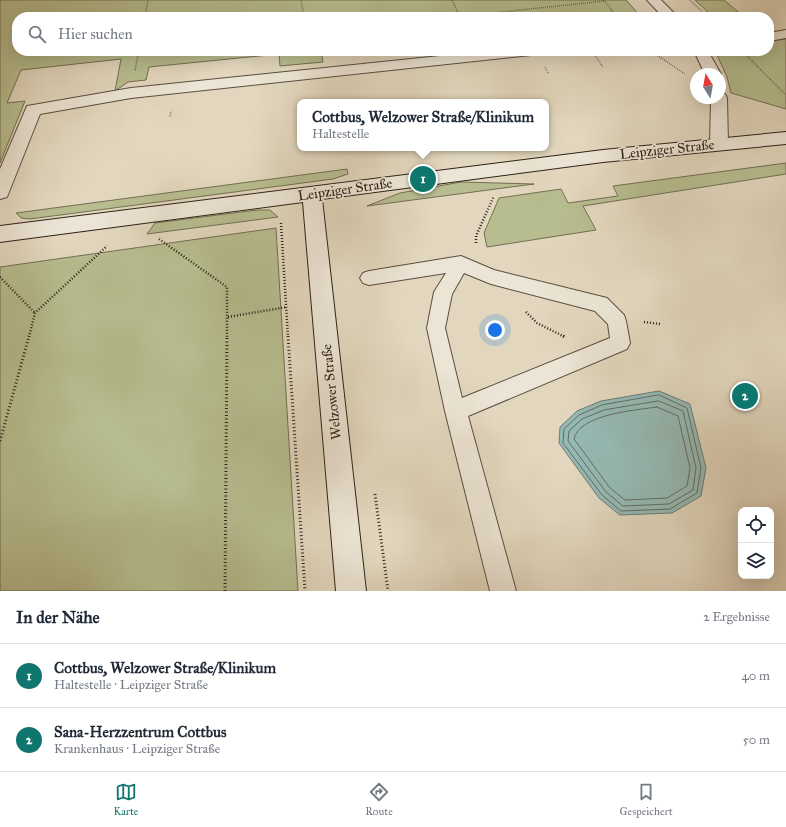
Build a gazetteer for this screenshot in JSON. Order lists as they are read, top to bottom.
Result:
{
  "streets": {
    "street": ["Leipziger Straße", "Welzower Straße"]
  },
  "crossings": [
    ["Leipziger Straße", "Welzower Straße"]
  ],
  "north": "top",
  "page": {
    "search": "Hier suchen",
    "popup": ["Cottbus, Welzower Straße/Klinikum", "Haltestelle"],
    "pins": ["1", "2"],
    "heading": ["In der Nähe", "2 Ergebnisse"],
    "list": [
      {
        "mark": "1",
        "name": "Cottbus, Welzower Straße/Klinikum",
        "note": "Haltestelle · Leipziger Straße",
        "value": "40 m"
      },
      {
        "mark": "2",
        "name": "Sana-Herzzentrum Cottbus",
        "note": "Krankenhaus · Leipziger Straße",
        "value": "50 m"
      }
    ],
    "nav": ["Karte", "Route", "Gespeichert"]
  }
}
